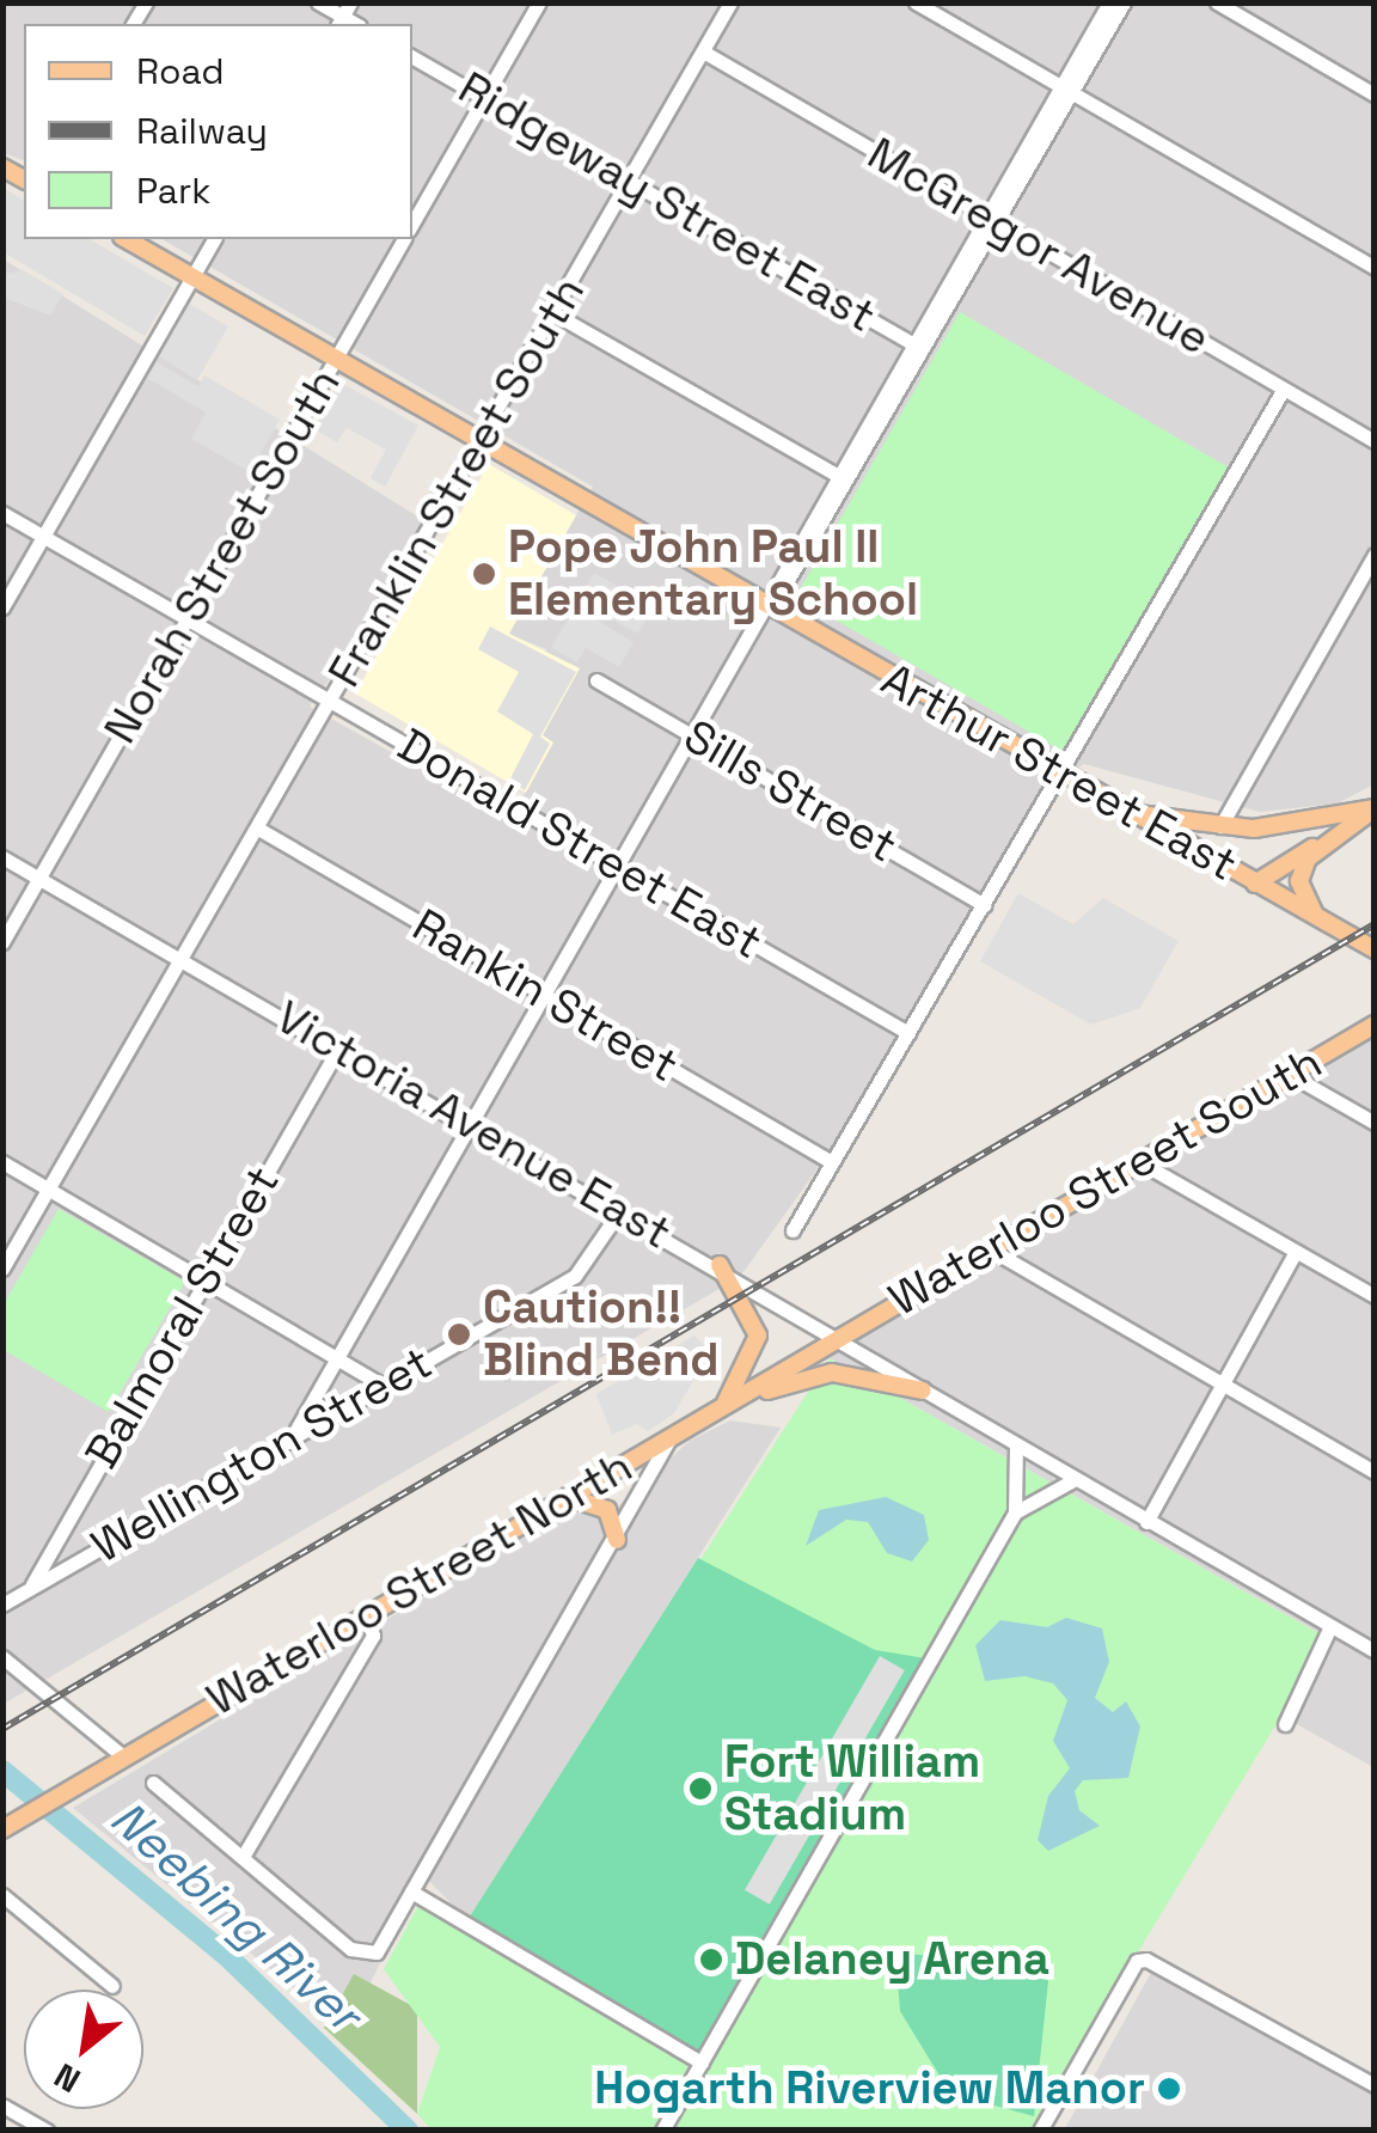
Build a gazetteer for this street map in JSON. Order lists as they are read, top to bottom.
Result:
{
  "streets": {
    "main road": ["Arthur Street East", "Waterloo Street South", "Waterloo Street North"],
    "street": [
      "Ridgeway Street East",
      "McGregor Avenue",
      "Franklin Street South",
      "Norah Street South",
      "Sills Street",
      "Donald Street East",
      "Rankin Street",
      "Victoria Avenue East",
      "Balmoral Street",
      "Wellington Street"
    ]
  },
  "crossings": [
    ["Ridgeway Street East", "Franklin Street South"],
    ["Ridgeway Street East", "Norah Street South"],
    ["McGregor Avenue", "Franklin Street South"],
    ["Franklin Street South", "Arthur Street East"],
    ["Franklin Street South", "Donald Street East"],
    ["Franklin Street South", "Rankin Street"],
    ["Franklin Street South", "Victoria Avenue East"],
    ["Norah Street South", "Arthur Street East"],
    ["Norah Street South", "Donald Street East"],
    ["Norah Street South", "Victoria Avenue East"],
    ["Victoria Avenue East", "Waterloo Street South"],
    ["Victoria Avenue East", "Balmoral Street"],
    ["Victoria Avenue East", "Wellington Street"],
    ["Victoria Avenue East", "Waterloo Street North"],
    ["Waterloo Street South", "Waterloo Street North"],
    ["Balmoral Street", "Wellington Street"]
  ],
  "water": ["Neebing River"],
  "places": [
    "Pope John Paul II Elementary School",
    "Caution!! Blind Bend",
    "Fort William Stadium",
    "Delaney Arena",
    "Hogarth Riverview Manor"
  ],
  "legend": ["Road", "Railway", "Park"],
  "north": "bottom left"
}
